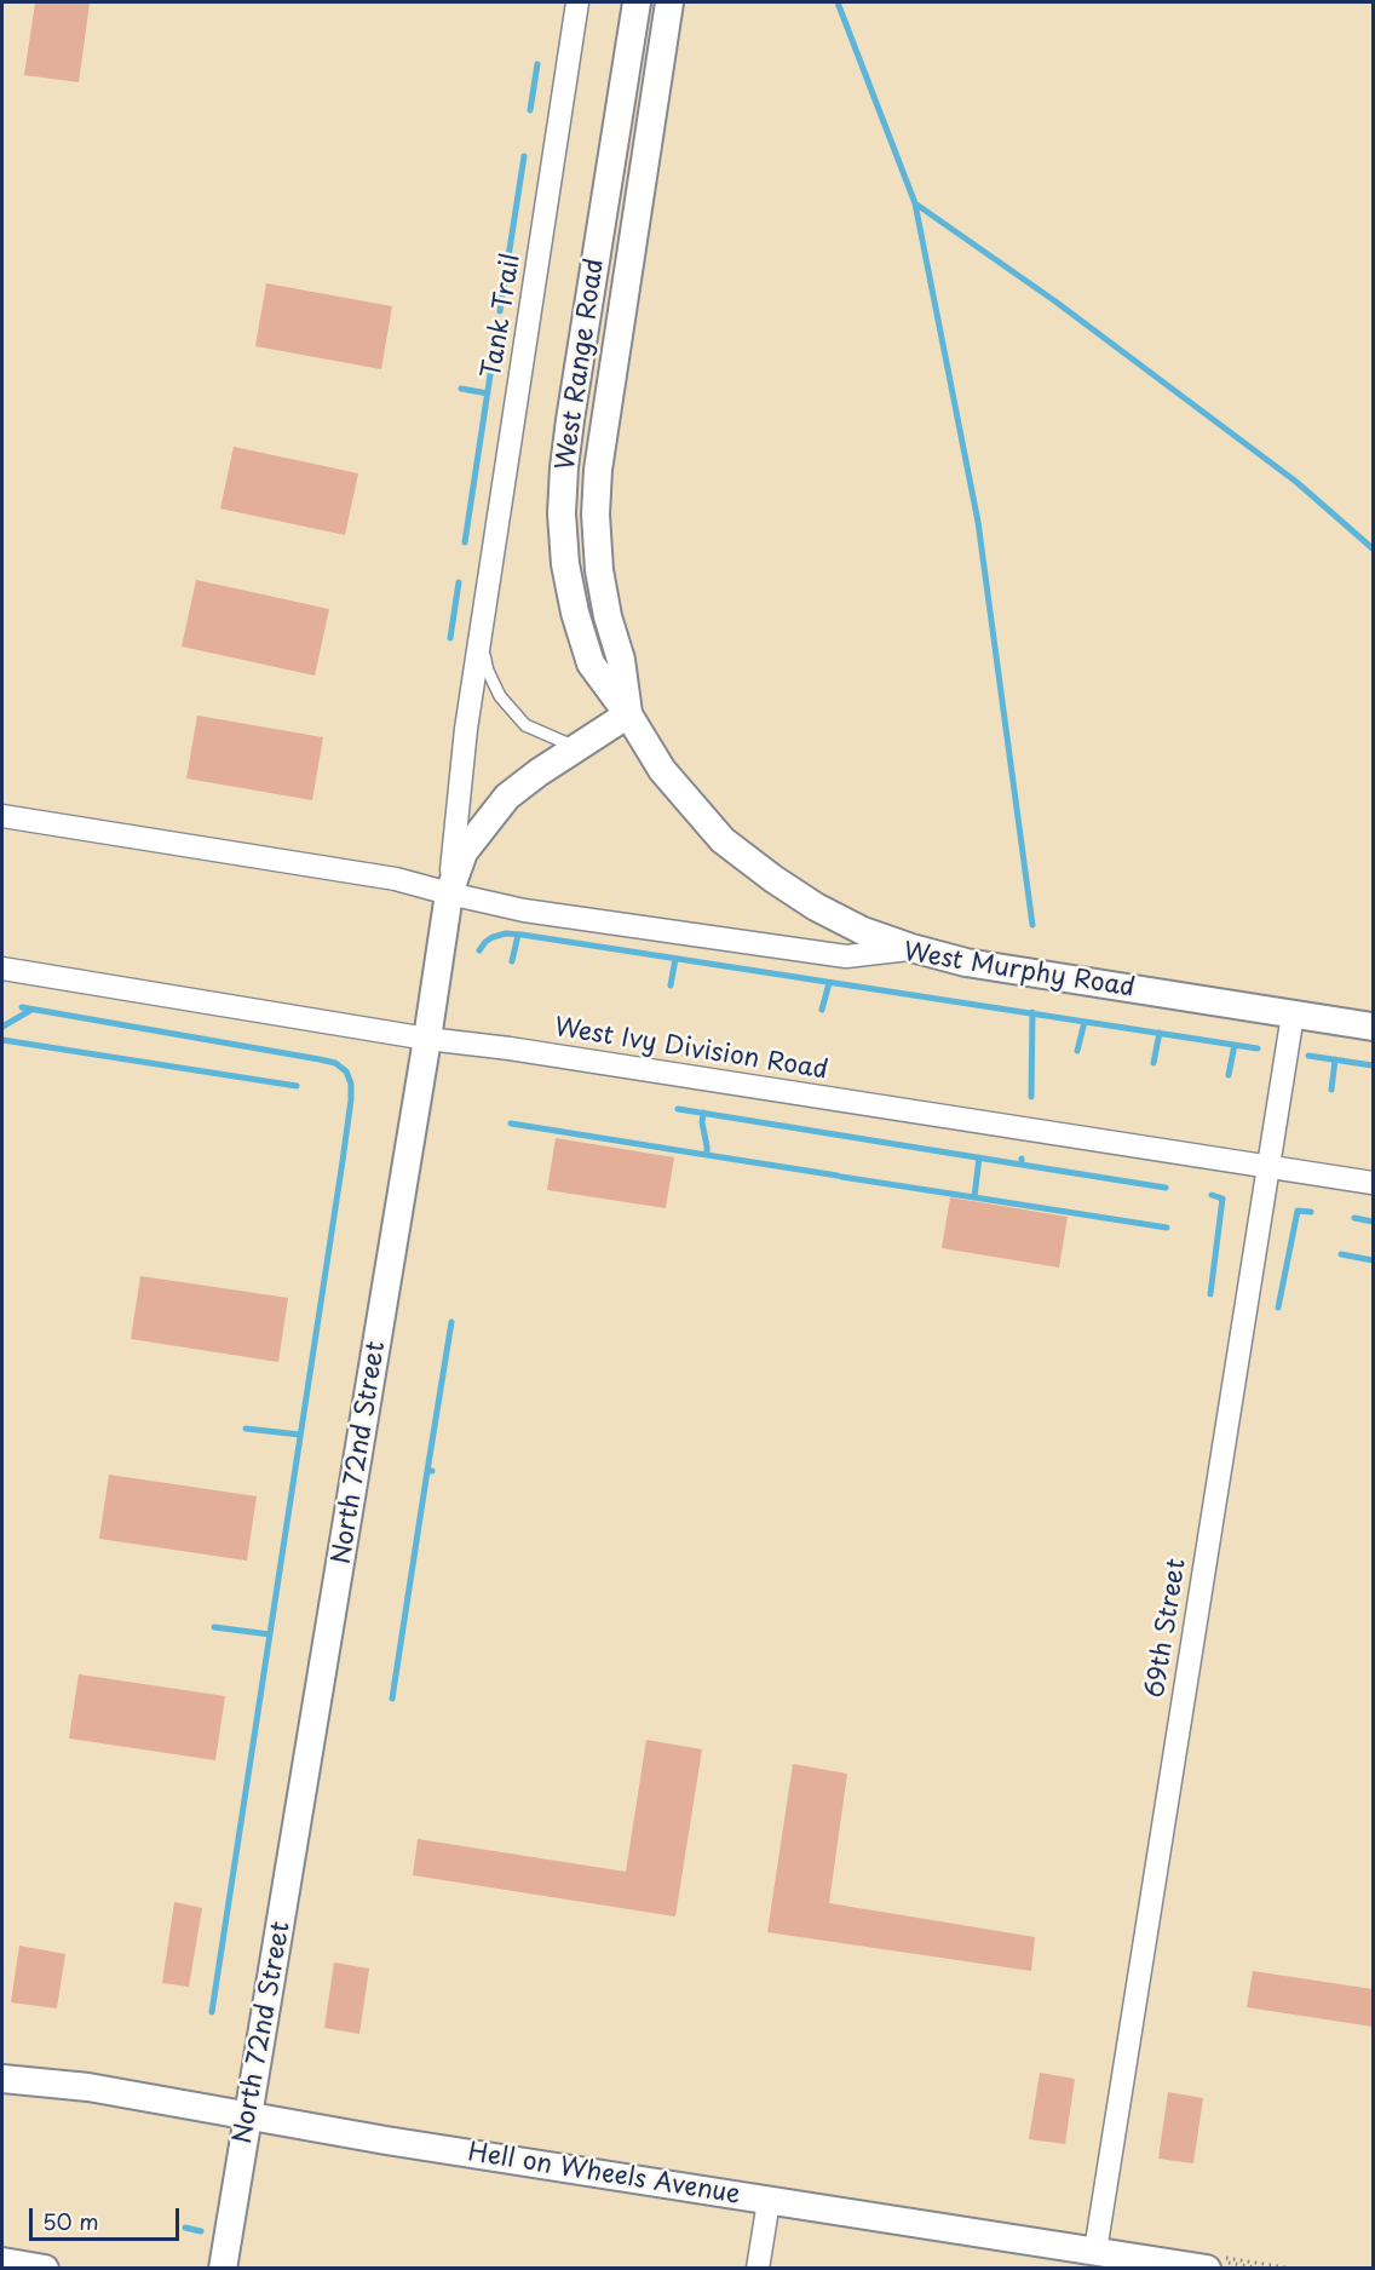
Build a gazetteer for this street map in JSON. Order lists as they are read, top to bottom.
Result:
{
  "streets": {
    "street": [
      "Tank Trail",
      "West Range Road",
      "West Murphy Road",
      "West Ivy Division Road",
      "North 72nd Street",
      "69th Street",
      "Hell on Wheels Avenue"
    ]
  },
  "crossings": [
    ["Tank Trail", "West Murphy Road"],
    ["Tank Trail", "North 72nd Street"],
    ["West Range Road", "West Murphy Road"],
    ["West Range Road", "North 72nd Street"],
    ["West Murphy Road", "North 72nd Street"],
    ["West Murphy Road", "69th Street"],
    ["West Ivy Division Road", "North 72nd Street"],
    ["West Ivy Division Road", "69th Street"],
    ["North 72nd Street", "Hell on Wheels Avenue"],
    ["69th Street", "Hell on Wheels Avenue"]
  ],
  "scale_bar": "50 m"
}
